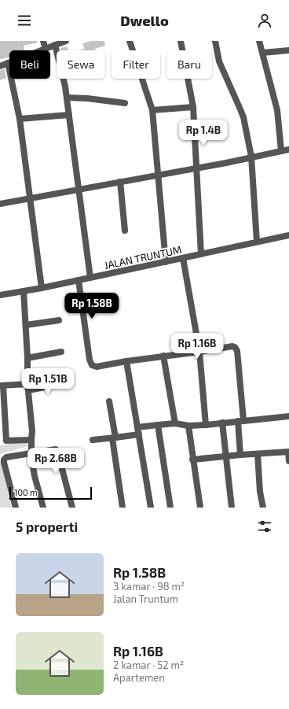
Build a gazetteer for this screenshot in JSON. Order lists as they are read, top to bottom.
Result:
{
  "streets": {
    "street": ["JALAN TRUNTUM"]
  },
  "scale_bar": "100 m",
  "page": {
    "header": "Dwello",
    "chip": [
      "Beli",
      "Sewa",
      "Filter",
      "Baru"
    ],
    "price": [
      "Rp 1.4B",
      "Rp 1.58B",
      "Rp 1.16B",
      "Rp 1.51B",
      "Rp 2.68B"
    ],
    "scale": "100 m",
    "heading": "5 properti",
    "list": [
      {
        "name": "Rp 1.58B",
        "note": "3 kamar · 98 m² · Jalan Truntum"
      },
      {
        "name": "Rp 1.16B",
        "note": "2 kamar · 52 m² · Apartemen"
      }
    ]
  }
}
